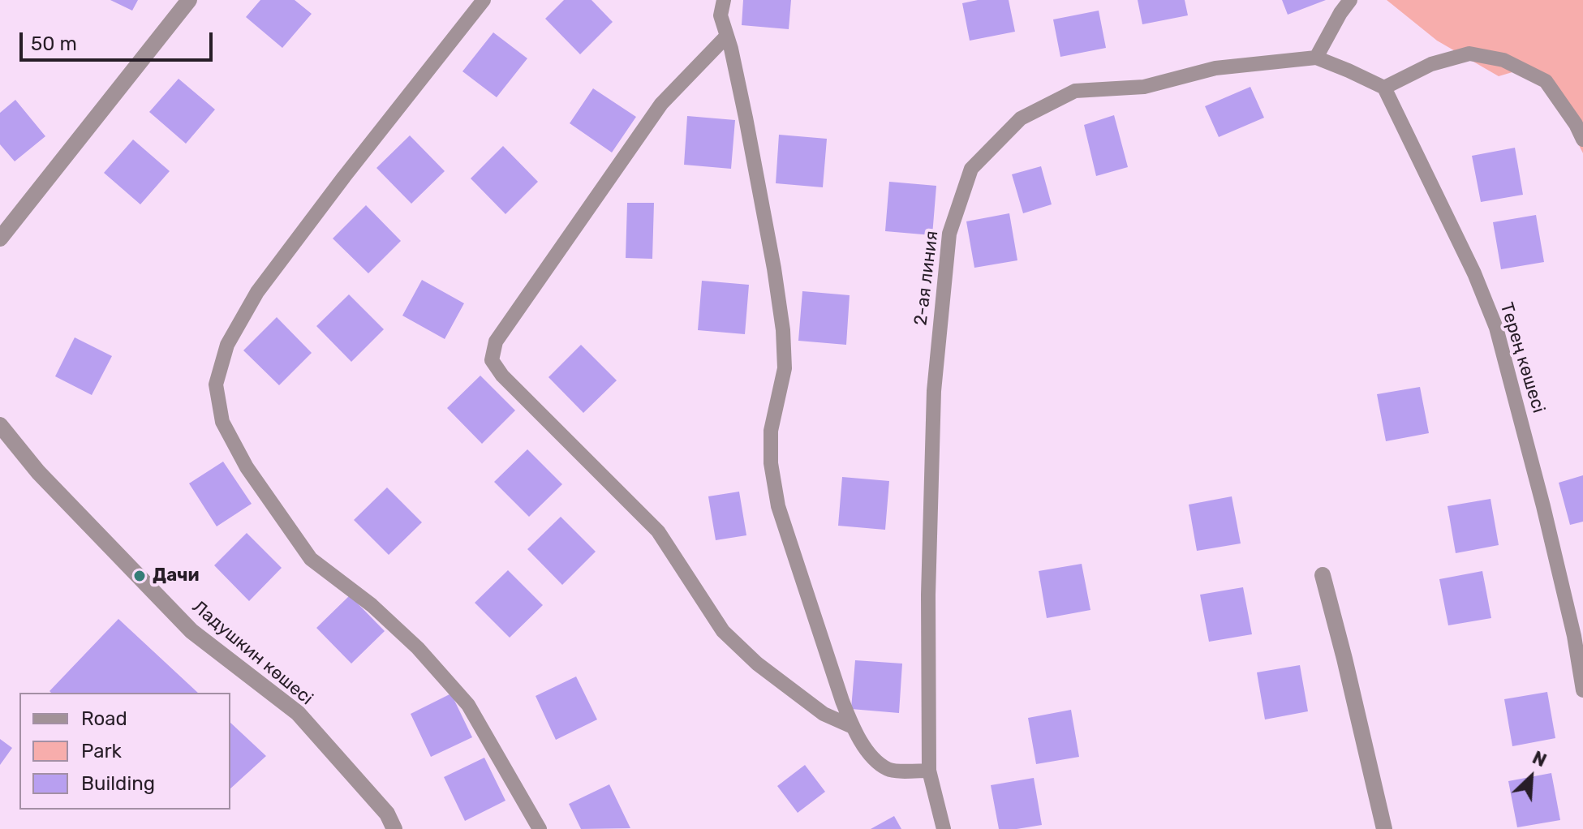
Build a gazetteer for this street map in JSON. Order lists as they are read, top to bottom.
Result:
{
  "streets": {
    "street": ["Ладушкин көшесі"],
    "lane": ["2-ая линия", "Терең көшесі"]
  },
  "places": ["Дачи"],
  "legend": ["Road", "Park", "Building"],
  "scale_bar": "50 m",
  "north": "top right"
}
